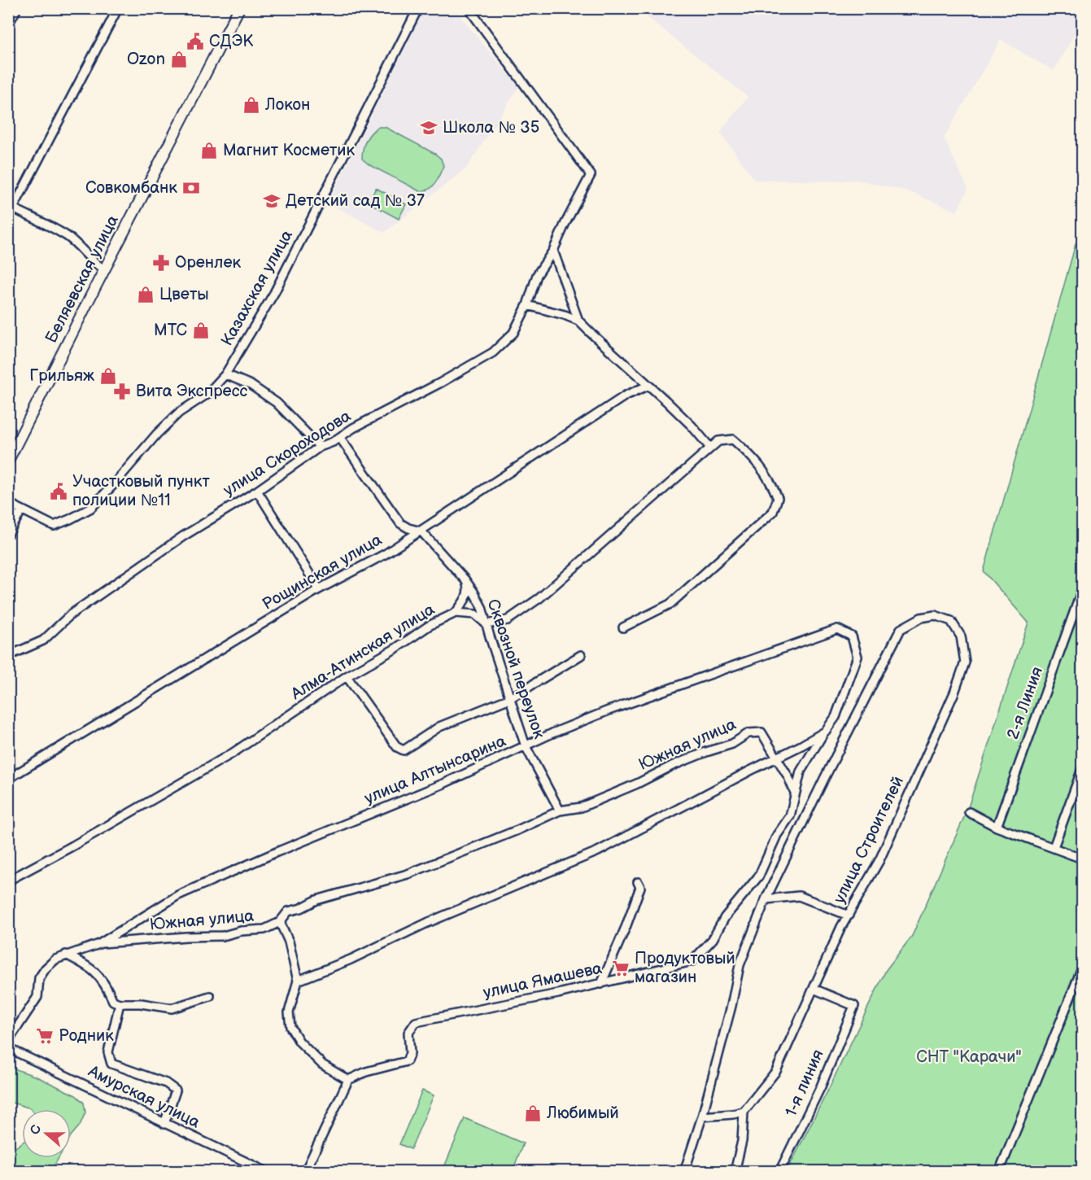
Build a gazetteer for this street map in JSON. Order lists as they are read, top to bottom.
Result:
{
  "streets": {
    "main road": ["Беляевская улица"],
    "street": [
      "Казахская улица",
      "улица Скороходова",
      "Рощинская улица",
      "Алма-Атинская улица",
      "Сквозной переулок",
      "2-я Линия",
      "Южная улица",
      "улица Алтынсарина",
      "улица Строителей",
      "улица Ямашева",
      "1-я линия",
      "Амурская улица"
    ]
  },
  "crossings": [
    ["улица Скороходова", "Сквозной переулок"],
    ["Рощинская улица", "Сквозной переулок"],
    ["Алма-Атинская улица", "Сквозной переулок"],
    ["Сквозной переулок", "Южная улица"],
    ["Сквозной переулок", "улица Алтынсарина"],
    ["Южная улица", "улица Алтынсарина"],
    ["улица Алтынсарина", "улица Ямашева"],
    ["улица Строителей", "1-я линия"]
  ],
  "parks": ["СНТ \"Карачи\""],
  "places": {
    "public building": ["СДЭК", "Участковый пункт полиции №11"],
    "shop": [
      "Ozon",
      "Локон",
      "Магнит Косметик",
      "Цветы",
      "МТС",
      "Грильяж",
      "Любимый"
    ],
    "school or university": ["Школа № 35", "Детский сад № 37"],
    "bank": ["Совкомбанк"],
    "pharmacy": ["Оренлек", "Вита Экспресс"],
    "supermarket": ["Продуктовый магазин", "Родник"]
  },
  "north": "left"
}
